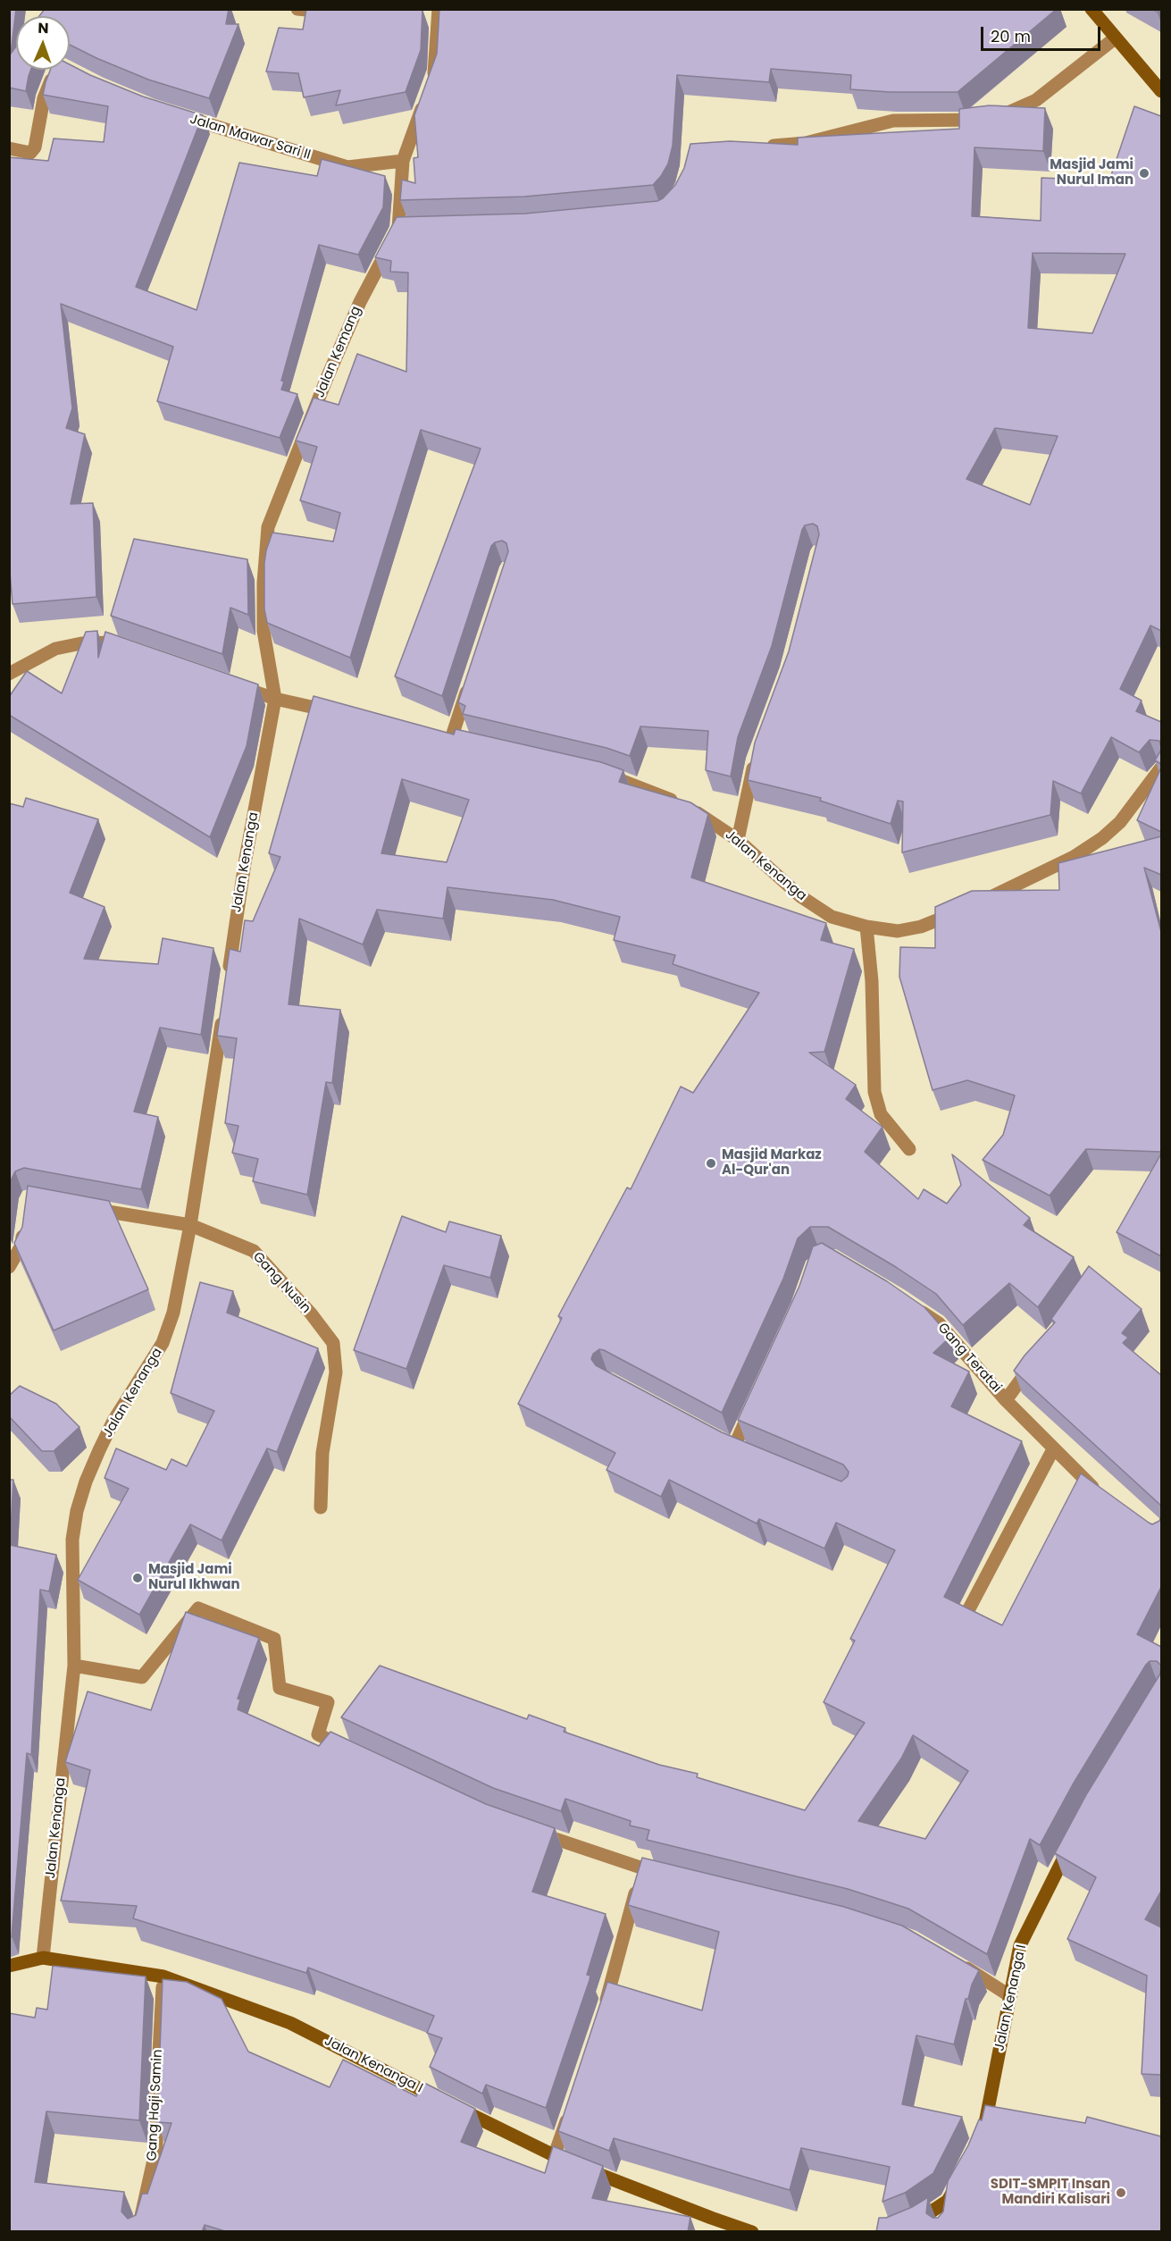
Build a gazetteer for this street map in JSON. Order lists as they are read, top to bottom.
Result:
{
  "streets": {
    "street": [
      "Jalan Mawar Sari II",
      "Jalan Kemang",
      "Jalan Kenanga",
      "Gang Nusin",
      "Gang Teratai",
      "Jalan Kenanga I",
      "Gang Haji Samin"
    ]
  },
  "crossings": [
    ["Jalan Mawar Sari II", "Jalan Kemang"],
    ["Jalan Kemang", "Jalan Kenanga"],
    ["Jalan Kenanga", "Gang Nusin"],
    ["Jalan Kenanga", "Jalan Kenanga I"],
    ["Jalan Kenanga I", "Gang Haji Samin"]
  ],
  "places": [
    "Masjid Jami Nurul Iman",
    "Masjid Markaz Al-Qur'an",
    "Masjid Jami Nurul Ikhwan",
    "SDIT-SMPIT Insan Mandiri Kalisari"
  ],
  "scale_bar": "20 m",
  "north": "top"
}
